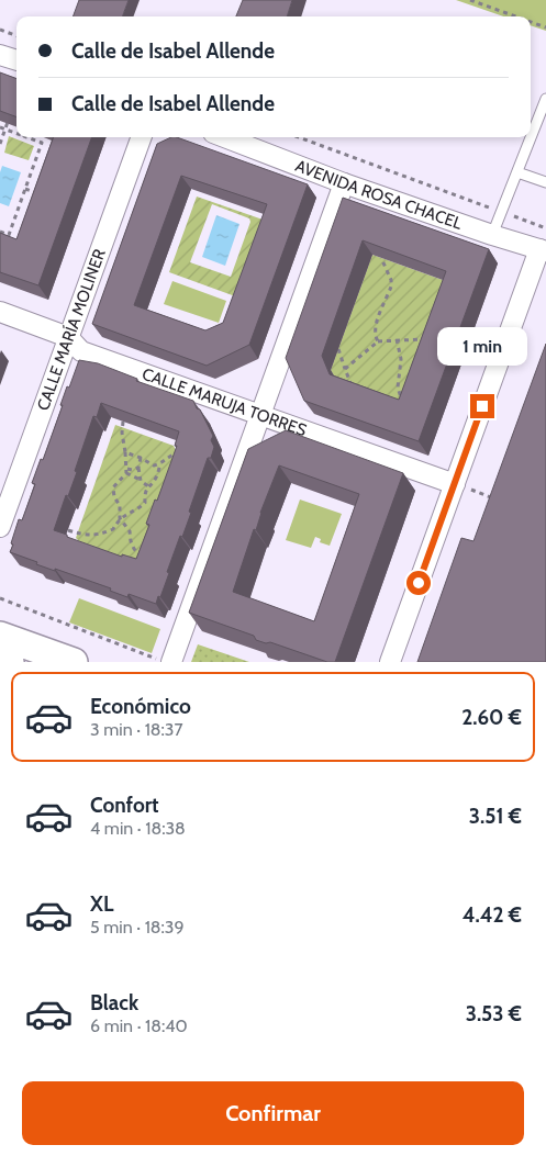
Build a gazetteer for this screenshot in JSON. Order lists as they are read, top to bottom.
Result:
{
  "streets": {
    "street": ["AVENIDA ROSA CHACEL", "CALLE MARÍA MOLINER", "CALLE MARUJA TORRES"]
  },
  "crossings": [
    ["CALLE MARÍA MOLINER", "CALLE MARUJA TORRES"]
  ],
  "page": {
    "banner": ["Calle de Isabel Allende", "Calle de Isabel Allende"],
    "bubble": "1 min",
    "list": [
      {
        "name": "Económico",
        "note": "3 min · 18:37",
        "value": "2.60 €"
      },
      {
        "name": "Confort",
        "note": "4 min · 18:38",
        "value": "3.51 €"
      },
      {
        "name": "XL",
        "note": "5 min · 18:39",
        "value": "4.42 €"
      },
      {
        "name": "Black",
        "note": "6 min · 18:40",
        "value": "3.53 €"
      }
    ],
    "buttons": "Confirmar"
  }
}
